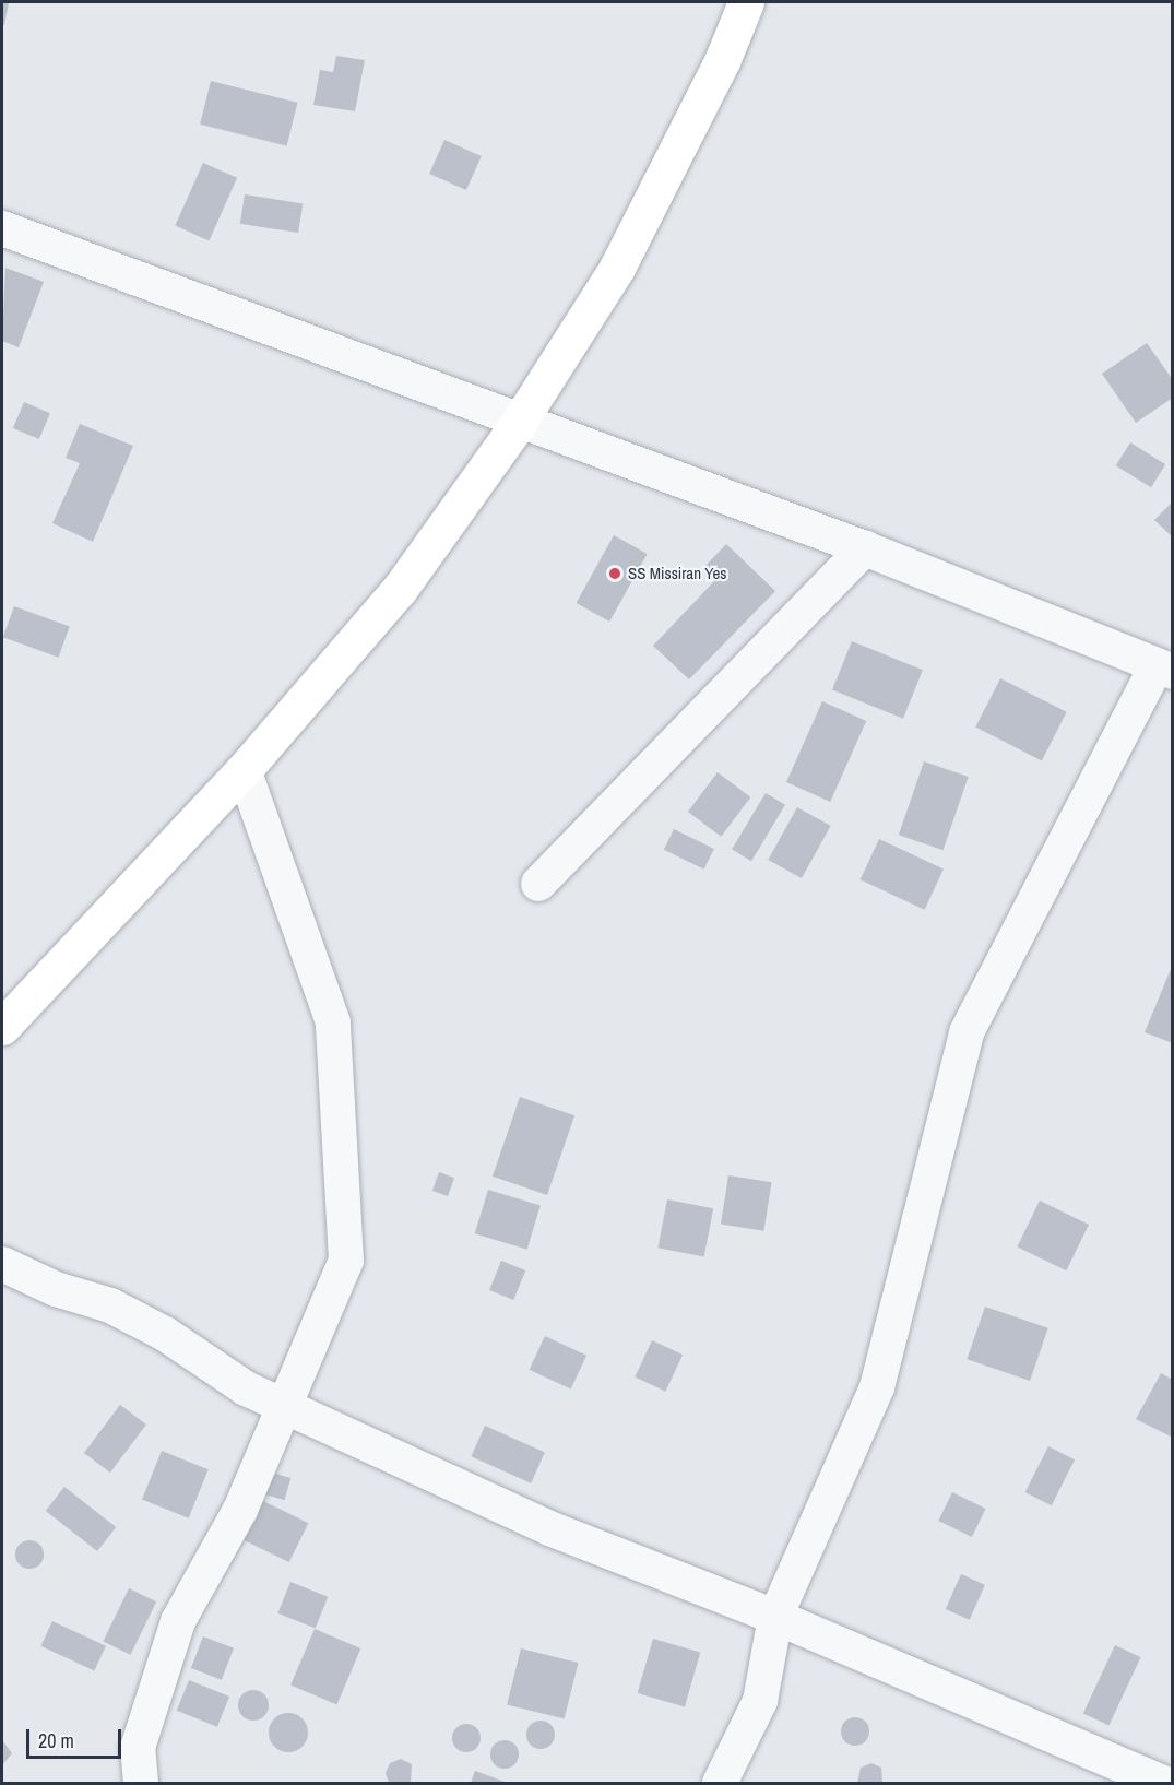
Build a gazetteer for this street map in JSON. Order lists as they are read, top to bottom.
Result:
{
  "places": ["SS Missiran Yes"],
  "scale_bar": "20 m"
}
